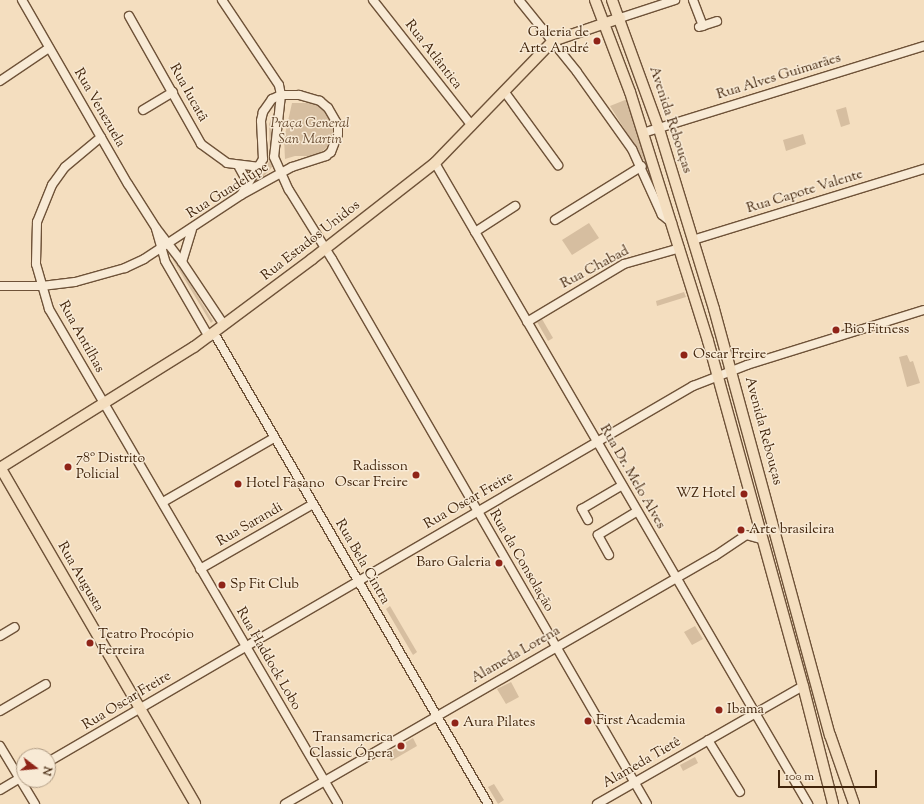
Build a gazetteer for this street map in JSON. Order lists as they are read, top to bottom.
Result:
{
  "streets": {
    "main road": ["Avenida Rebouças", "Rua Estados Unidos", "Rua Augusta"],
    "street": [
      "Rua Atlântica",
      "Rua Alves Guimarães",
      "Rua Iucatã",
      "Rua Venezuela",
      "Rua Guadelupe",
      "Rua Capote Valente",
      "Rua Chabad",
      "Rua Antilhas",
      "Rua Dr. Melo Alves",
      "Rua Oscar Freire",
      "Rua Sarandi",
      "Rua da Consolação",
      "Rua Bela Cintra",
      "Alameda Lorena",
      "Rua Haddock Lobo",
      "Alameda Tietê"
    ]
  },
  "crossings": [
    ["Rua Atlântica", "Rua Estados Unidos"],
    ["Rua Alves Guimarães", "Avenida Rebouças"],
    ["Rua Venezuela", "Rua Guadelupe"],
    ["Rua Venezuela", "Rua Estados Unidos"],
    ["Rua Venezuela", "Rua Antilhas"],
    ["Rua Venezuela", "Rua Bela Cintra"],
    ["Avenida Rebouças", "Rua Capote Valente"],
    ["Avenida Rebouças", "Rua Estados Unidos"],
    ["Avenida Rebouças", "Rua Oscar Freire"],
    ["Rua Guadelupe", "Rua Antilhas"],
    ["Rua Guadelupe", "Rua da Consolação"],
    ["Rua Estados Unidos", "Rua Antilhas"],
    ["Rua Estados Unidos", "Rua Dr. Melo Alves"],
    ["Rua Estados Unidos", "Rua da Consolação"],
    ["Rua Estados Unidos", "Rua Bela Cintra"],
    ["Rua Estados Unidos", "Rua Augusta"],
    ["Rua Estados Unidos", "Rua Haddock Lobo"],
    ["Rua Chabad", "Rua Dr. Melo Alves"],
    ["Rua Antilhas", "Rua Haddock Lobo"],
    ["Rua Dr. Melo Alves", "Rua Oscar Freire"],
    ["Rua Dr. Melo Alves", "Alameda Lorena"],
    ["Rua Dr. Melo Alves", "Alameda Tietê"],
    ["Rua Oscar Freire", "Rua da Consolação"],
    ["Rua Oscar Freire", "Rua Bela Cintra"],
    ["Rua Oscar Freire", "Rua Augusta"],
    ["Rua Oscar Freire", "Rua Haddock Lobo"],
    ["Rua Sarandi", "Rua Bela Cintra"],
    ["Rua Sarandi", "Rua Haddock Lobo"],
    ["Rua da Consolação", "Alameda Lorena"],
    ["Rua da Consolação", "Alameda Tietê"],
    ["Rua Bela Cintra", "Alameda Lorena"],
    ["Alameda Lorena", "Rua Haddock Lobo"]
  ],
  "parks": ["Praça General San Martin"],
  "places": [
    "Galeria de Arte André",
    "Bio Fitness",
    "Oscar Freire",
    "78º Distrito Policial",
    "Radisson Oscar Freire",
    "Hotel Fasano",
    "WZ Hotel",
    "Arte brasileira",
    "Baro Galeria",
    "Sp Fit Club",
    "Teatro Procópio Ferreira",
    "Ibama",
    "First Academia",
    "Aura Pilates",
    "Transamerica Classic Ópera"
  ],
  "scale_bar": "100 m",
  "north": "right"
}
